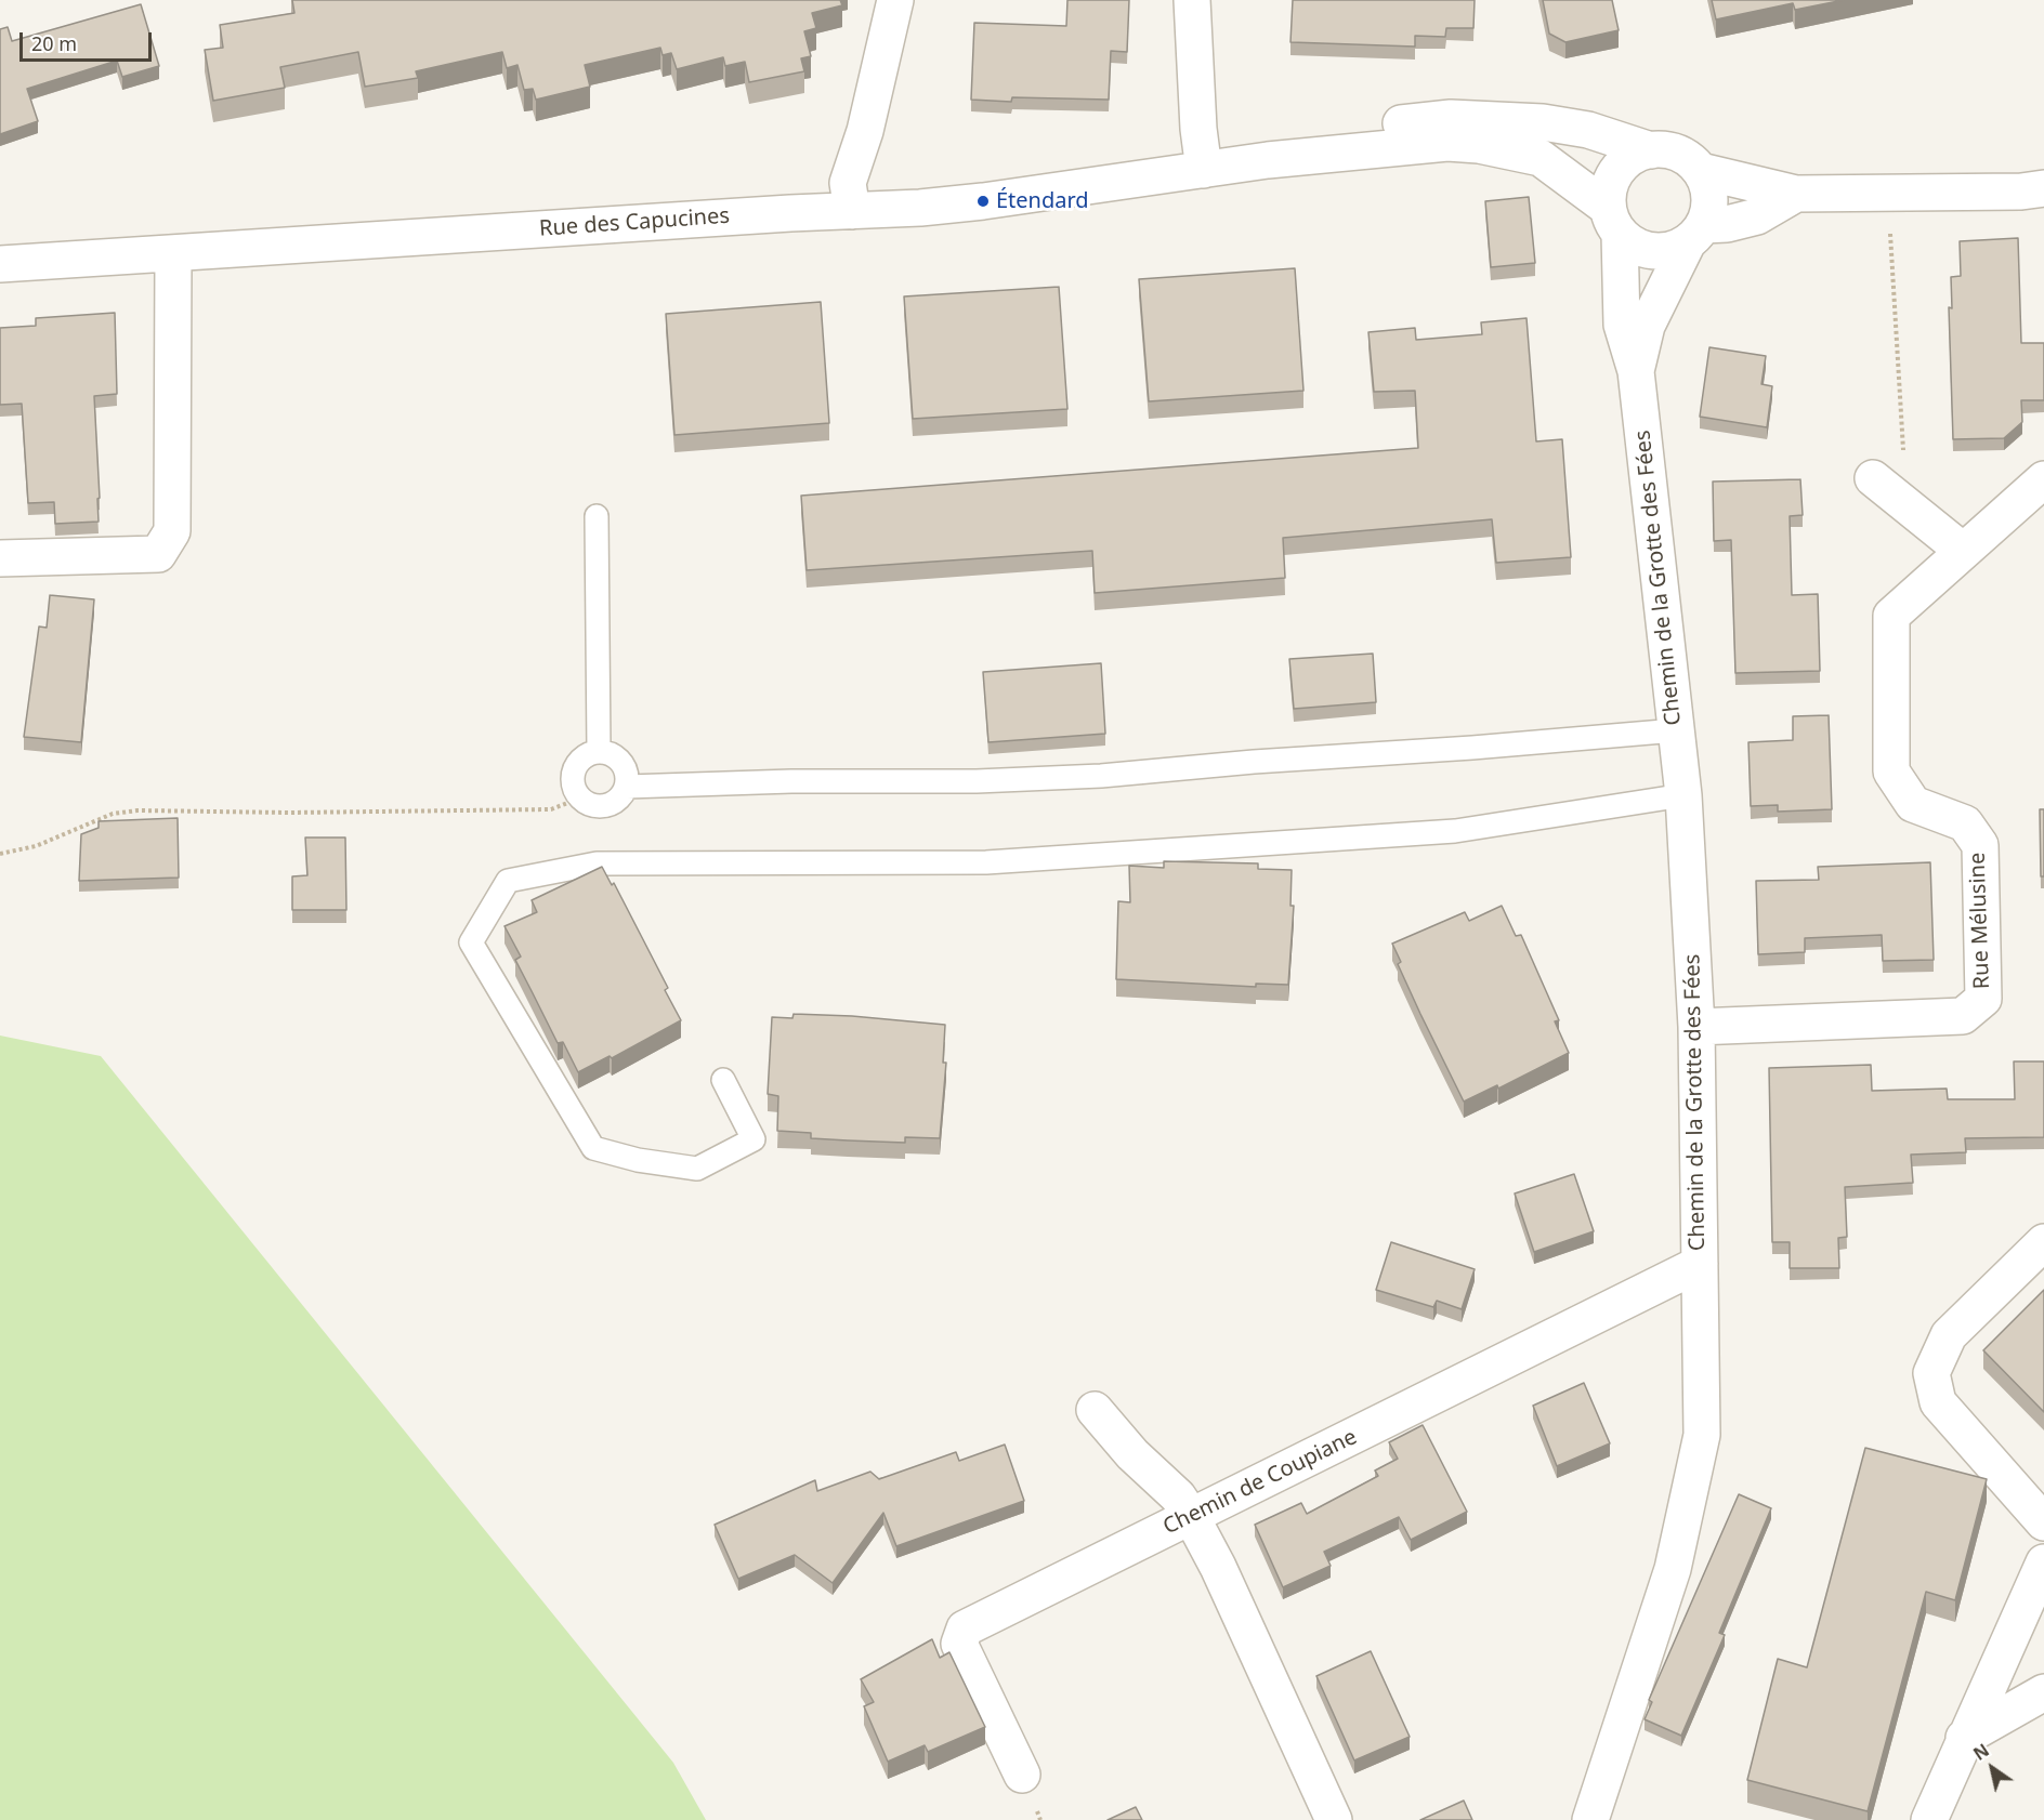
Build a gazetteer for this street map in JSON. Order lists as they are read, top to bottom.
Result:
{
  "streets": {
    "street": [
      "Rue des Capucines",
      "Chemin de la Grotte des Fées",
      "Rue Mélusine",
      "Chemin de Coupiane"
    ]
  },
  "crossings": [
    ["Rue des Capucines", "Chemin de la Grotte des Fées"],
    ["Chemin de la Grotte des Fées", "Rue Mélusine"],
    ["Chemin de la Grotte des Fées", "Chemin de Coupiane"]
  ],
  "places": ["Étendard"],
  "scale_bar": "20 m",
  "north": "top left"
}
